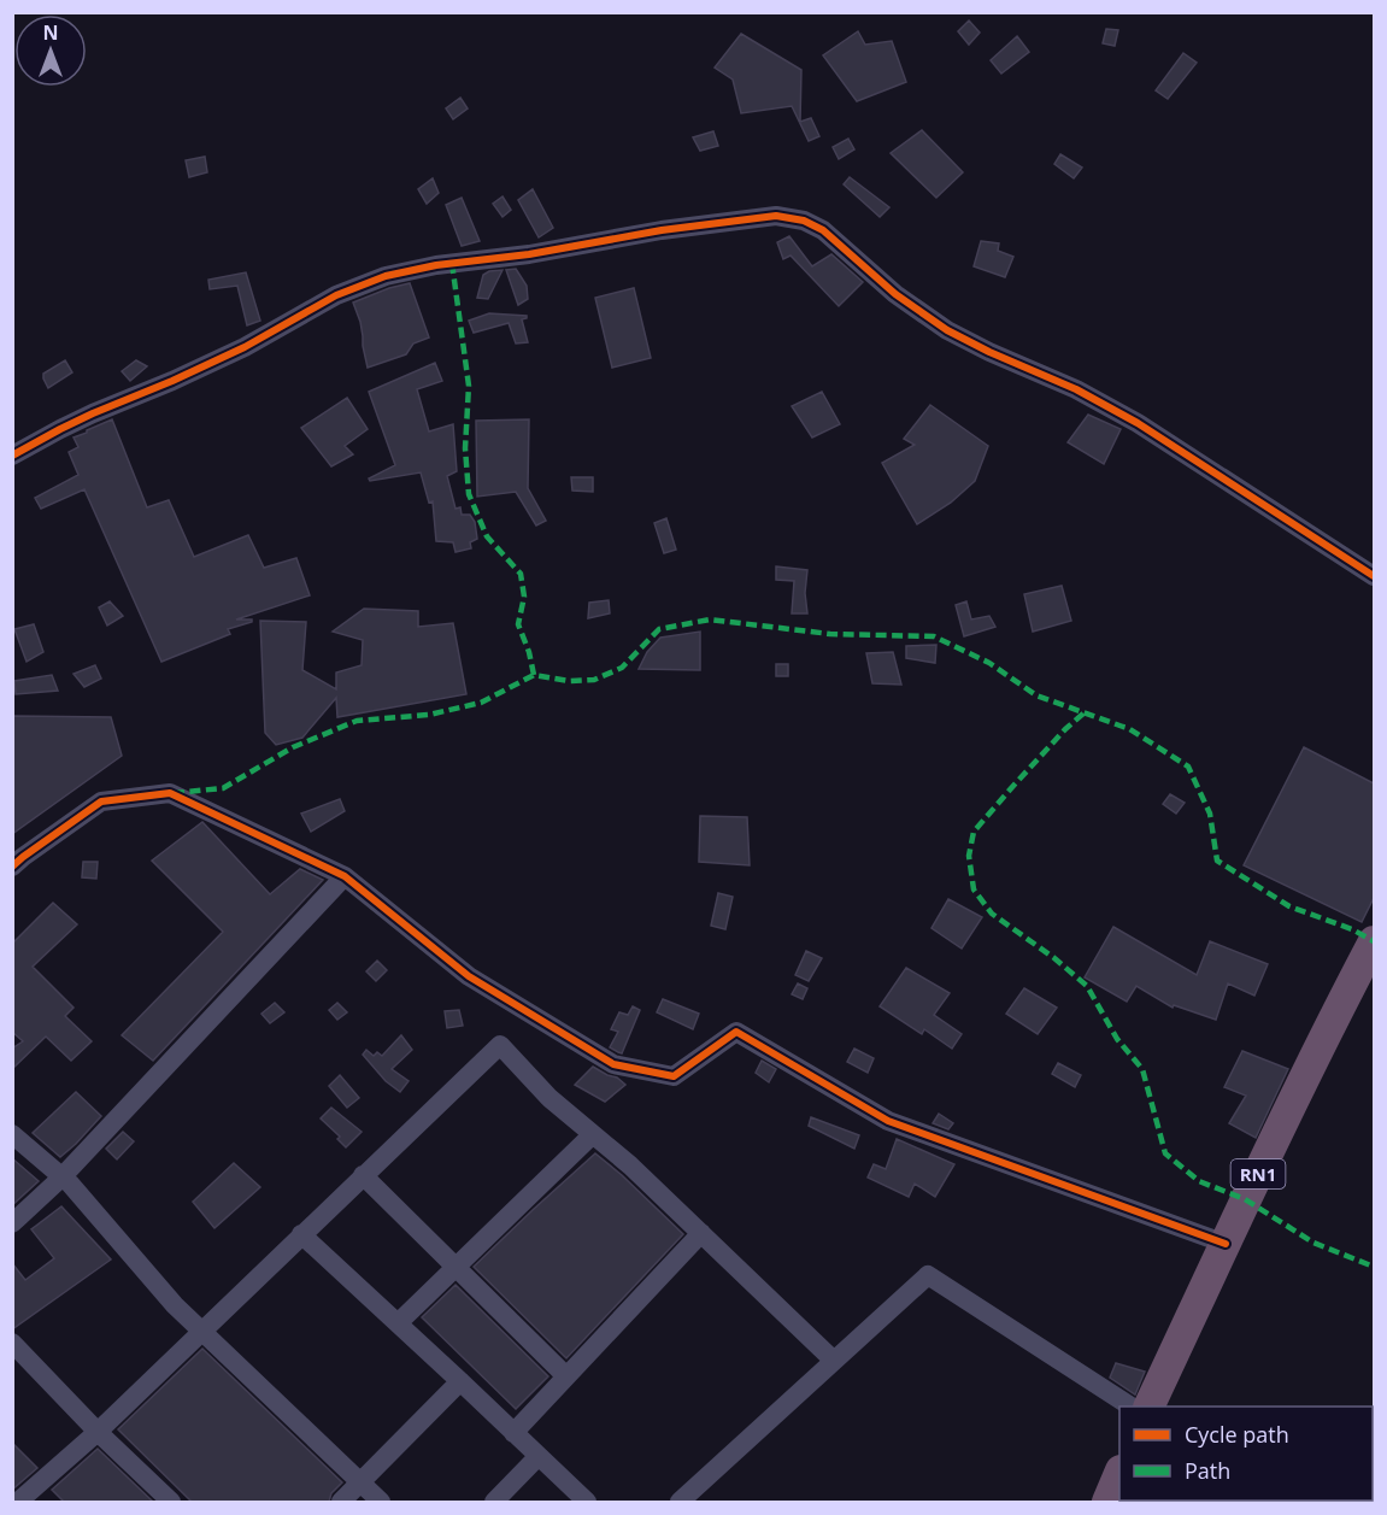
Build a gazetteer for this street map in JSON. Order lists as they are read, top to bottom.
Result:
{
  "streets": {
    "highway": ["RN1"]
  },
  "legend": ["Cycle path", "Path"],
  "north": "top"
}
